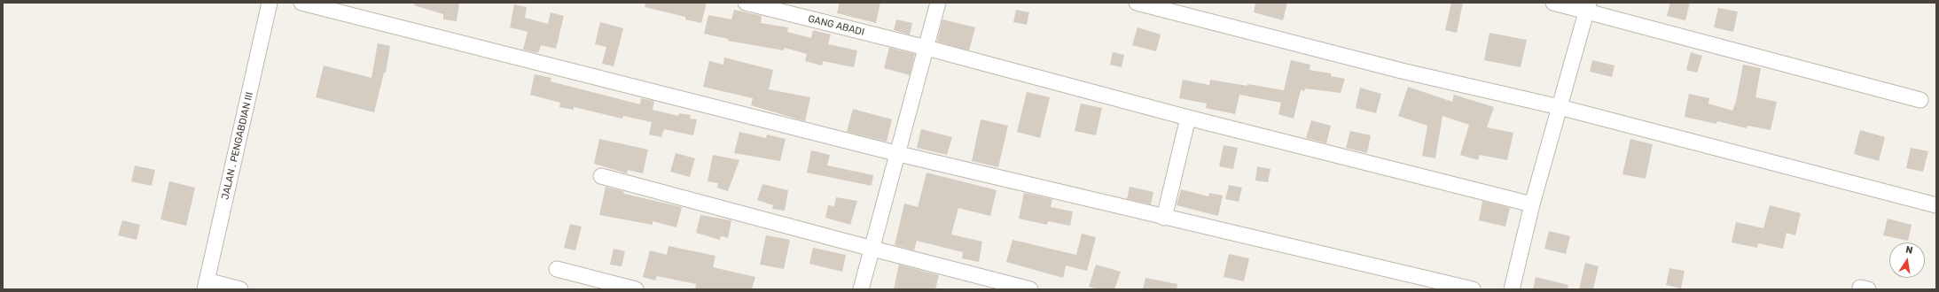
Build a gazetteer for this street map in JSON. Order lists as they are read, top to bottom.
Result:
{
  "streets": {
    "street": ["GANG ABADI", "JALAN . PENGABDIAN III"]
  },
  "north": "top"
}
